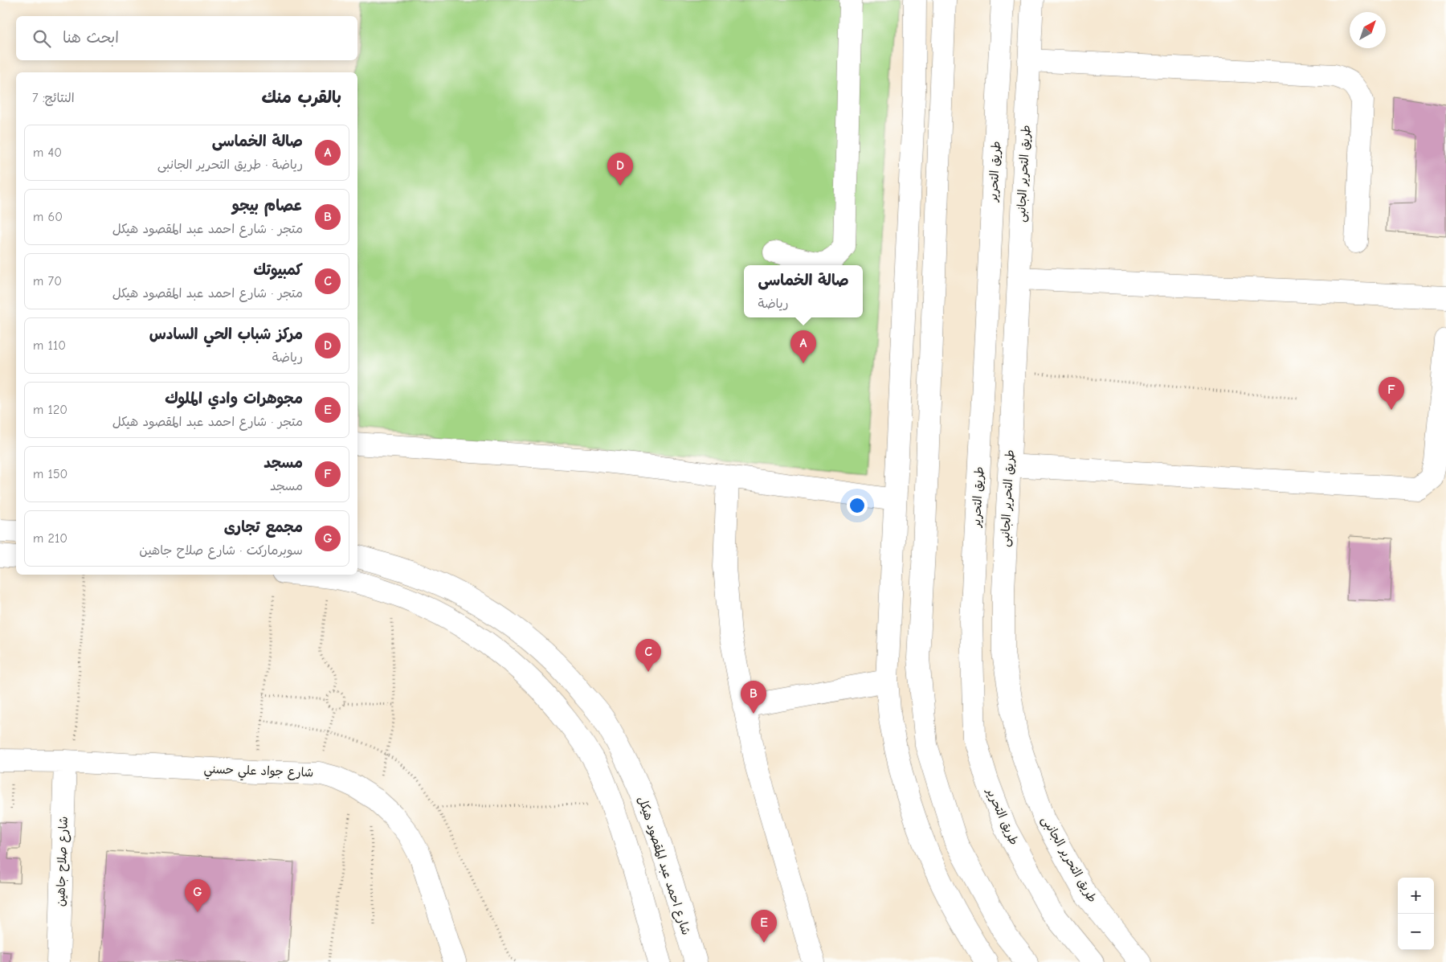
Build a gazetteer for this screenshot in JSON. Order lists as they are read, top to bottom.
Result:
{
  "streets": {
    "street": [
      "طريق التحرير",
      "طريق التحرير الجانبى",
      "شارع جواد علي حسني",
      "شارع صلاح جاهين",
      "شارع احمد عبد المقصود هيكل"
    ]
  },
  "crossings": [
    ["شارع جواد علي حسني", "شارع صلاح جاهين"]
  ],
  "north": "top right",
  "page": {
    "search": "ابحث هنا",
    "heading": ["بالقرب منك", "النتائج: 7"],
    "list": [
      {
        "mark": "A",
        "name": "صالة الخماسى",
        "note": "رياضة · طريق التحرير الجانبى",
        "value": "40 m"
      },
      {
        "mark": "B",
        "name": "عصام بيجو",
        "note": "متجر · شارع احمد عبد المقصود هيكل",
        "value": "60 m"
      },
      {
        "mark": "C",
        "name": "كمبيوتك",
        "note": "متجر · شارع احمد عبد المقصود هيكل",
        "value": "70 m"
      },
      {
        "mark": "D",
        "name": "مركز شباب الحي السادس",
        "note": "رياضة",
        "value": "110 m"
      },
      {
        "mark": "E",
        "name": "مجوهرات وادي الملوك",
        "note": "متجر · شارع احمد عبد المقصود هيكل",
        "value": "120 m"
      },
      {
        "mark": "F",
        "name": "مسجد",
        "note": "مسجد",
        "value": "150 m"
      },
      {
        "mark": "G",
        "name": "مجمع تجارى",
        "note": "سوبرماركت · شارع صلاح جاهين",
        "value": "210 m"
      }
    ],
    "pins": [
      "D",
      "A",
      "F",
      "C",
      "B",
      "G",
      "E"
    ],
    "popup": ["صالة الخماسى", "رياضة"],
    "map_buttons": ["+", "−"]
  }
}
